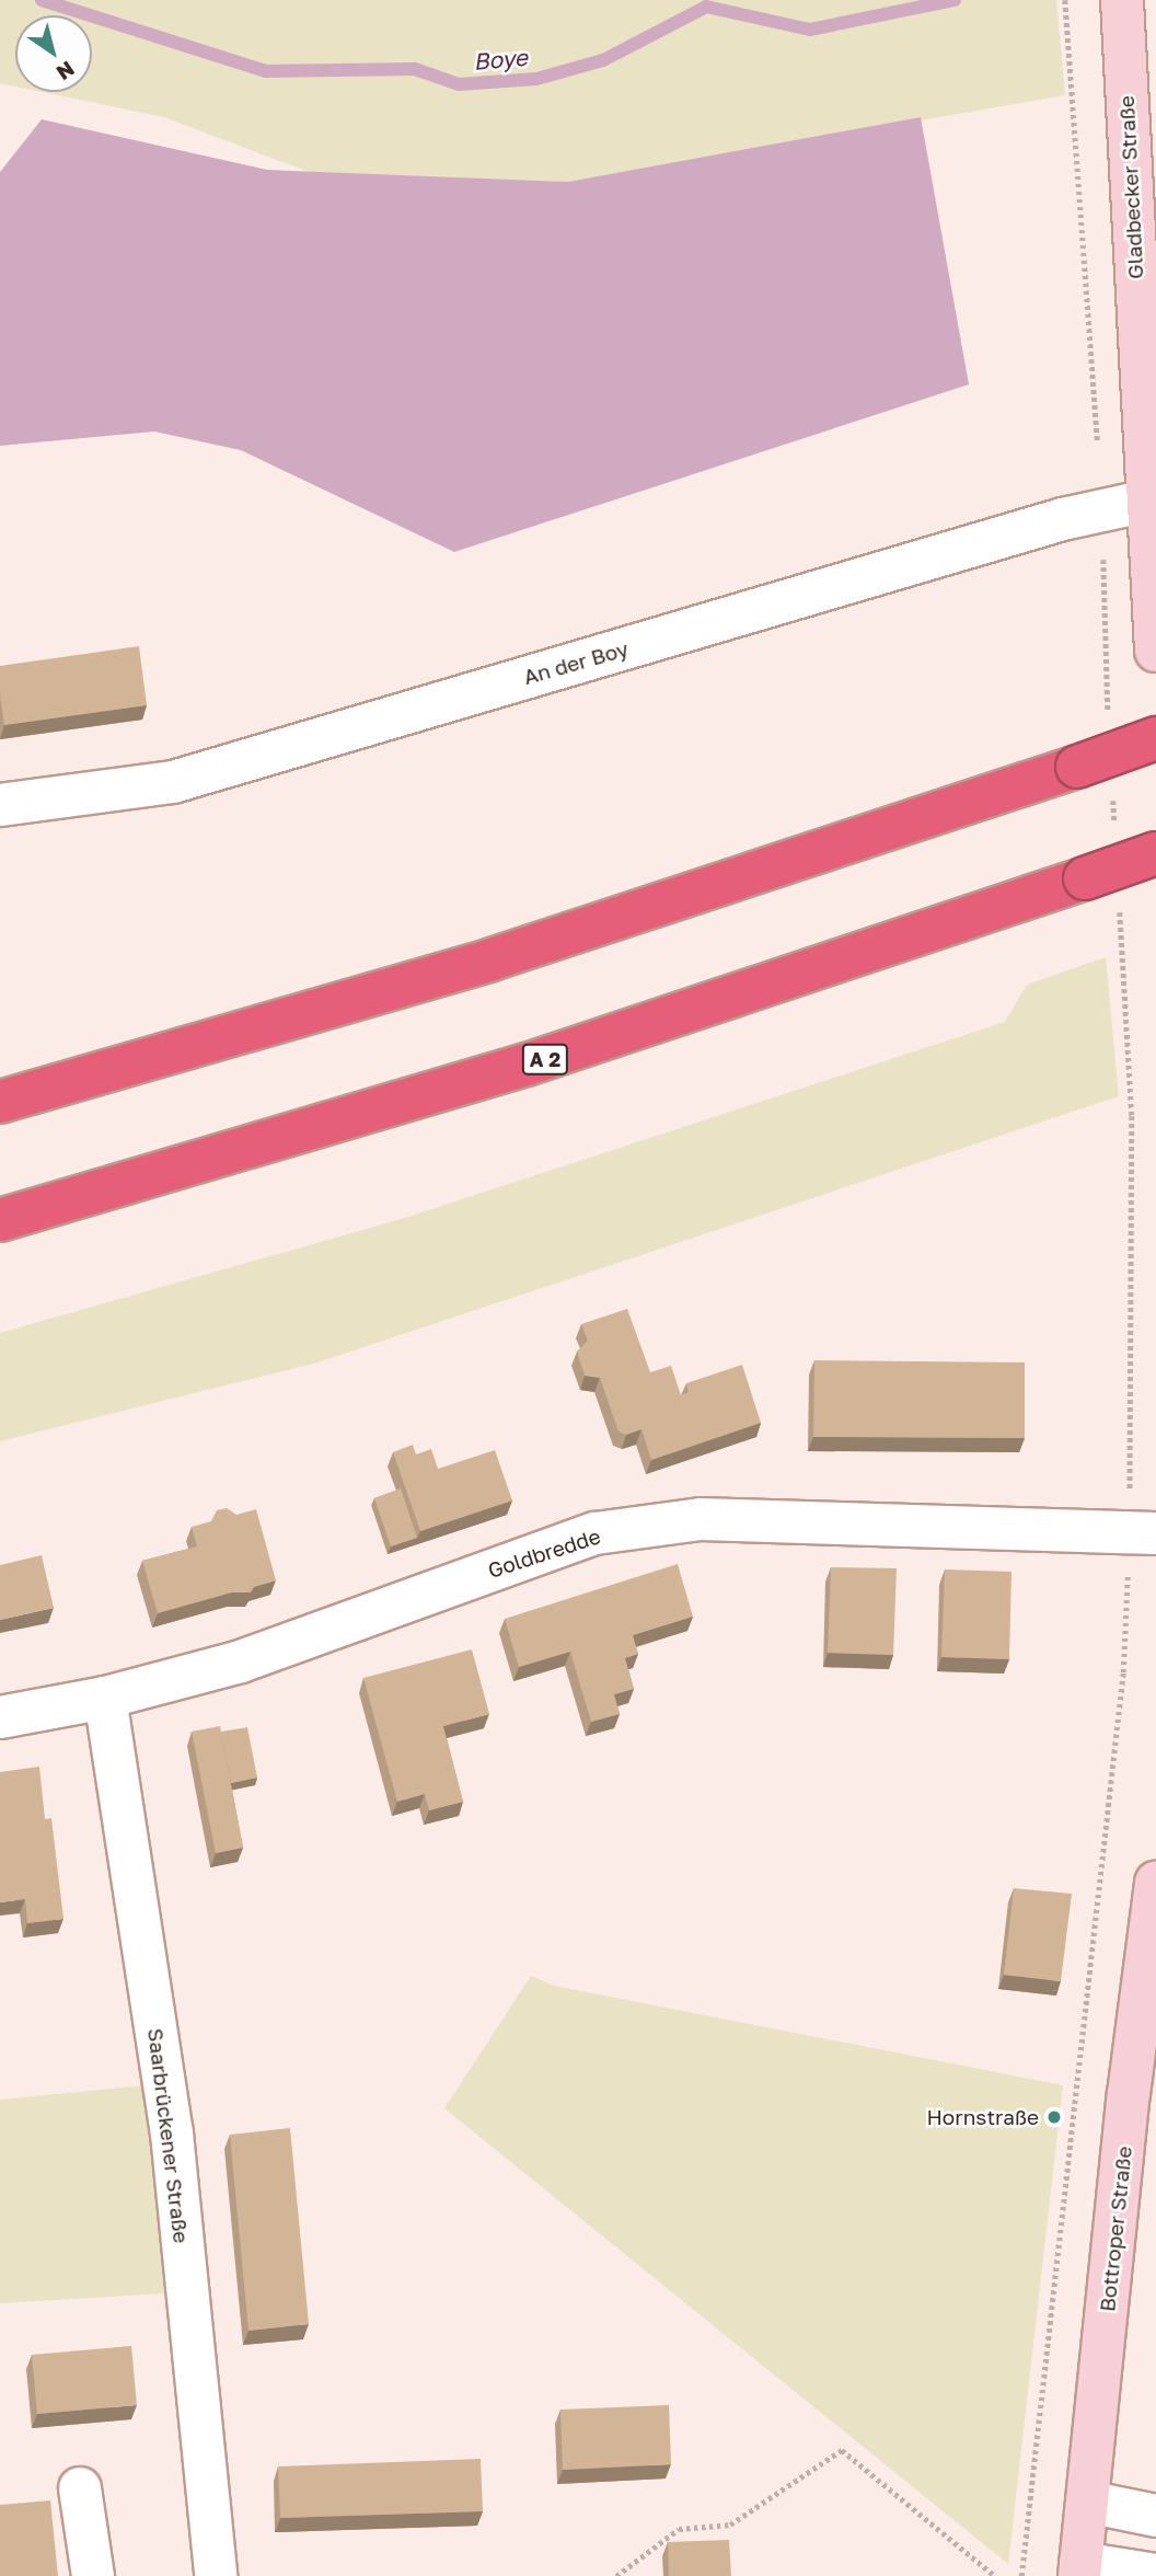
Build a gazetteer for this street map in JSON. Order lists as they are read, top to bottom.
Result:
{
  "streets": {
    "highway": ["A 2"],
    "main road": ["Gladbecker Straße", "Bottroper Straße"],
    "street": ["An der Boy", "Goldbredde", "Saarbrückener Straße"]
  },
  "crossings": [
    ["Gladbecker Straße", "An der Boy"],
    ["Goldbredde", "Saarbrückener Straße"]
  ],
  "water": ["Boye"],
  "places": ["Hornstraße"],
  "north": "bottom right"
}
